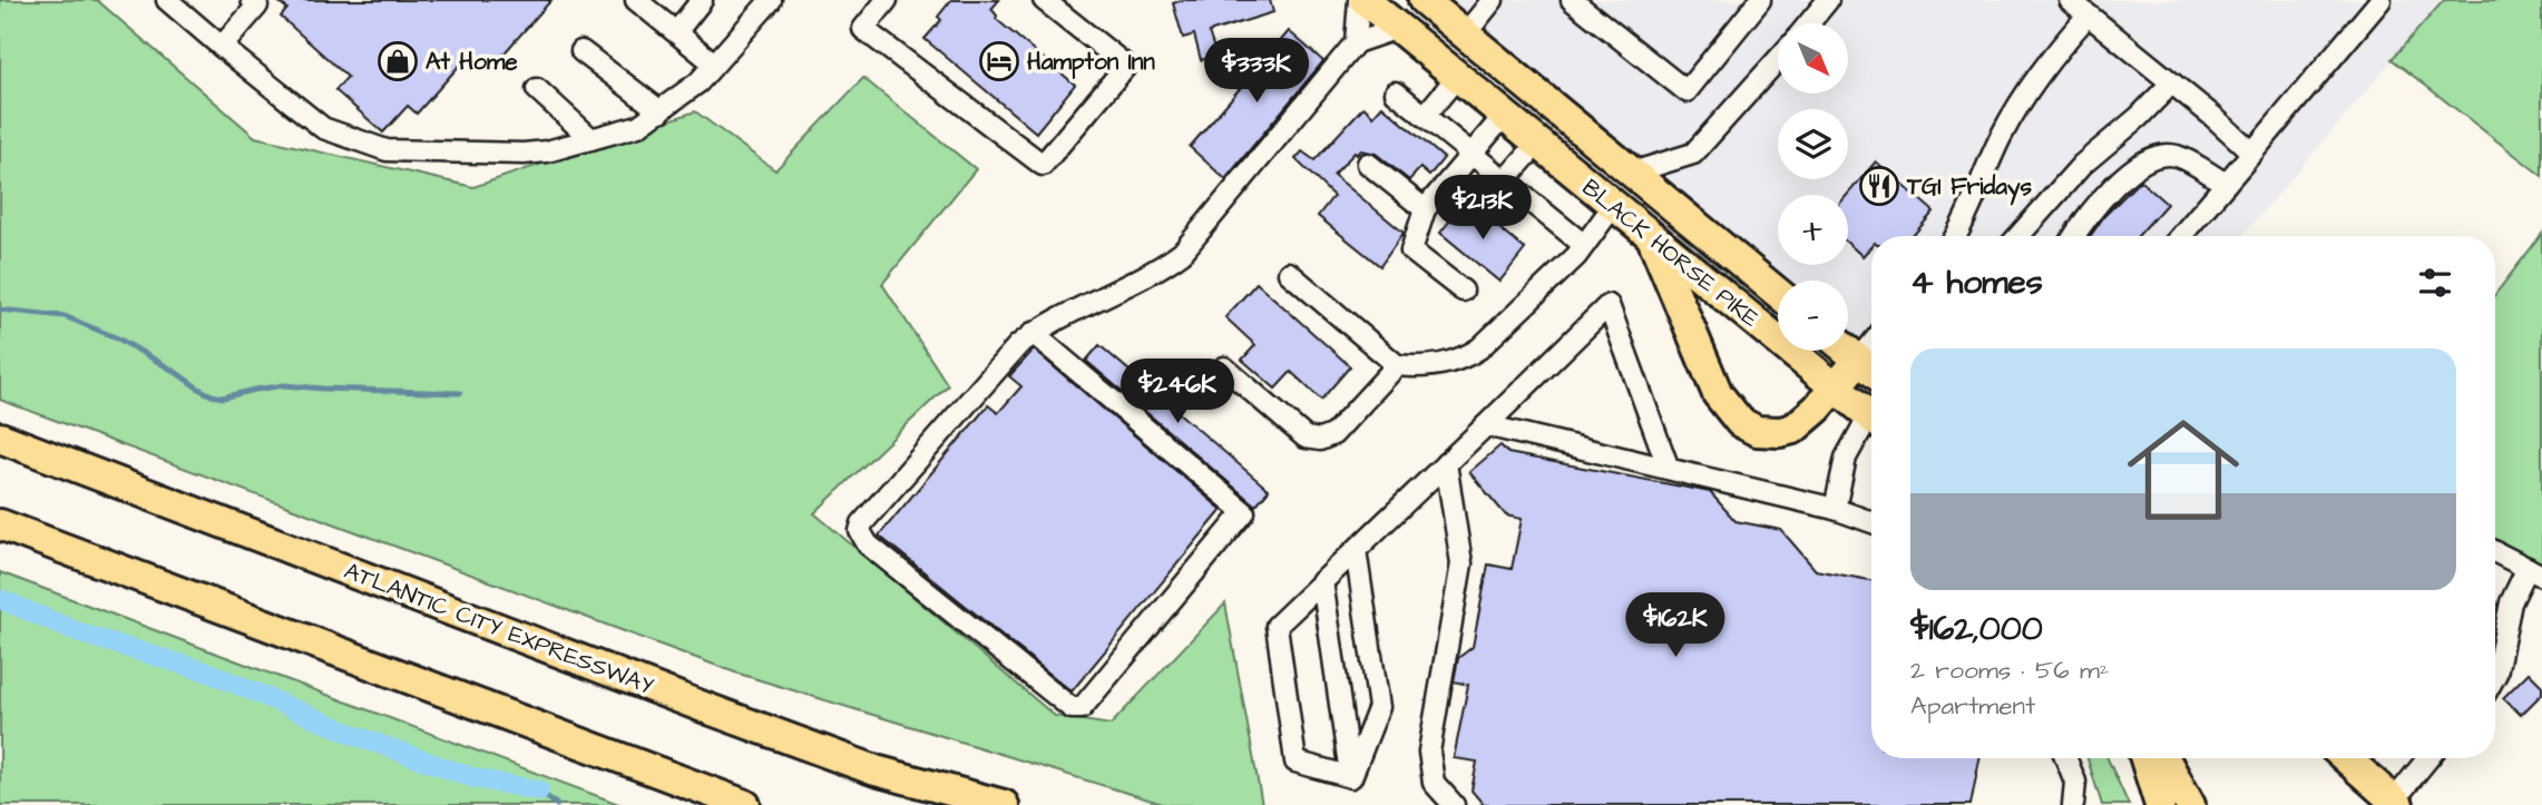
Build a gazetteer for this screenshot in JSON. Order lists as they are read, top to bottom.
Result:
{
  "streets": {
    "highway": ["BLACK HORSE PIKE", "ATLANTIC CITY EXPRESSWAY"]
  },
  "places": {
    "shop": ["At Home"],
    "hotel": ["Hampton Inn"],
    "restaurant": ["TGI Fridays"]
  },
  "north": "bottom right",
  "page": {
    "map_buttons": ["+", "−"],
    "price": [
      "$333K",
      "$213K",
      "$246K",
      "$162K"
    ],
    "heading": "4 homes",
    "list": [
      {
        "name": "$162,000",
        "note": "2 rooms · 56 m² · Apartment"
      }
    ]
  }
}
